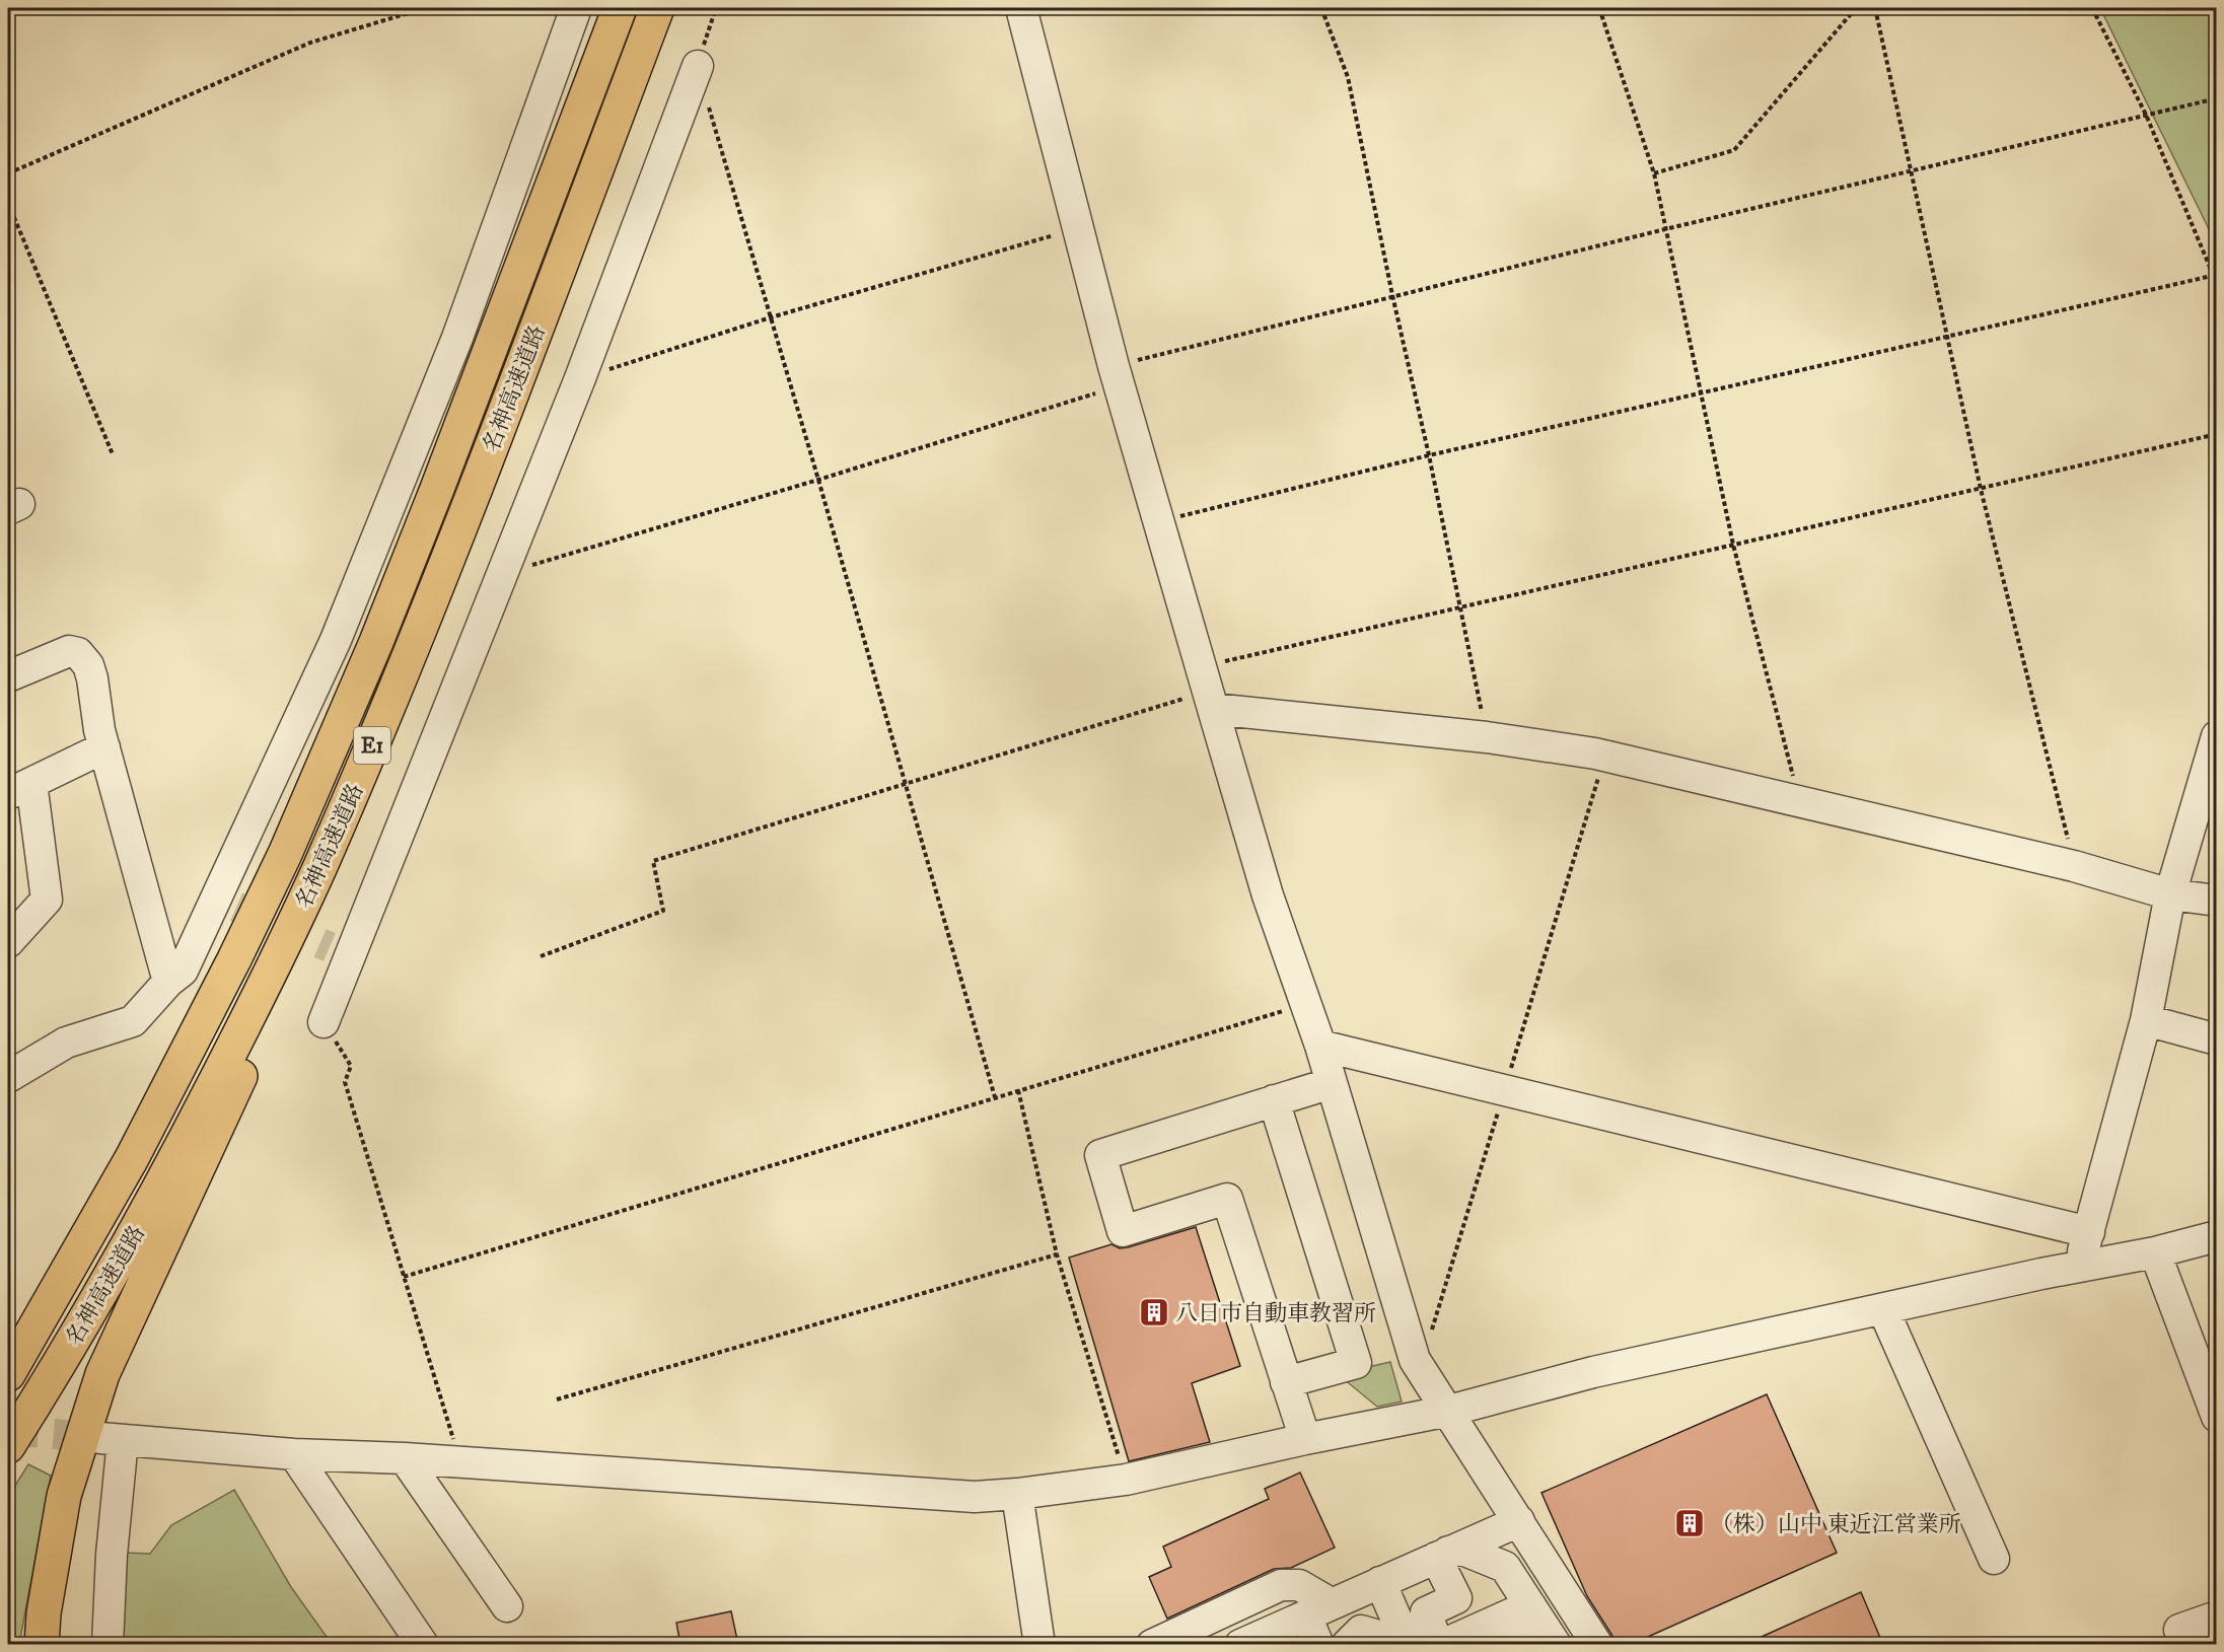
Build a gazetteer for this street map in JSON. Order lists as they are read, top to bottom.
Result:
{
  "streets": {
    "highway": ["名神高速道路", "E1"]
  },
  "places": {
    "building": ["八日市自動車教習所", "（株）山中 東近江営業所"]
  }
}
